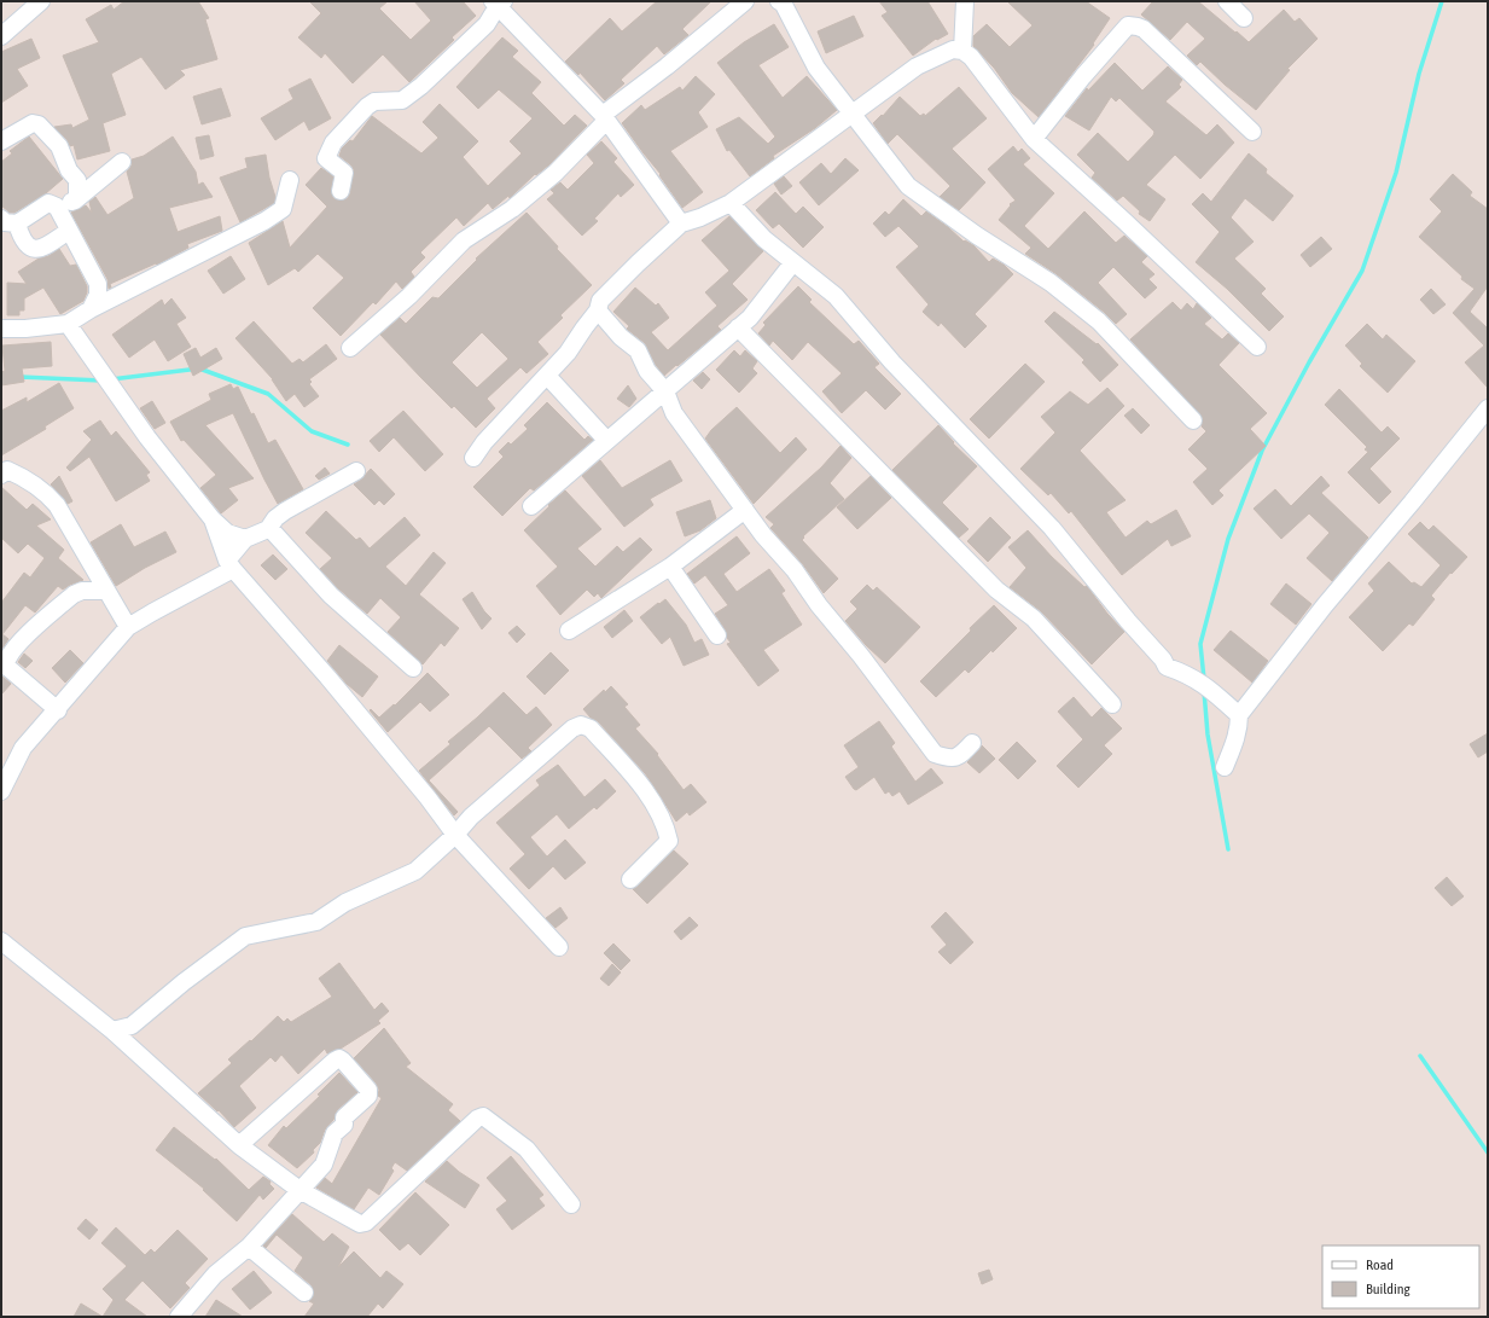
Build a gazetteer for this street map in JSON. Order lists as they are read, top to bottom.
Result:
{
  "legend": ["Road", "Building"]
}
